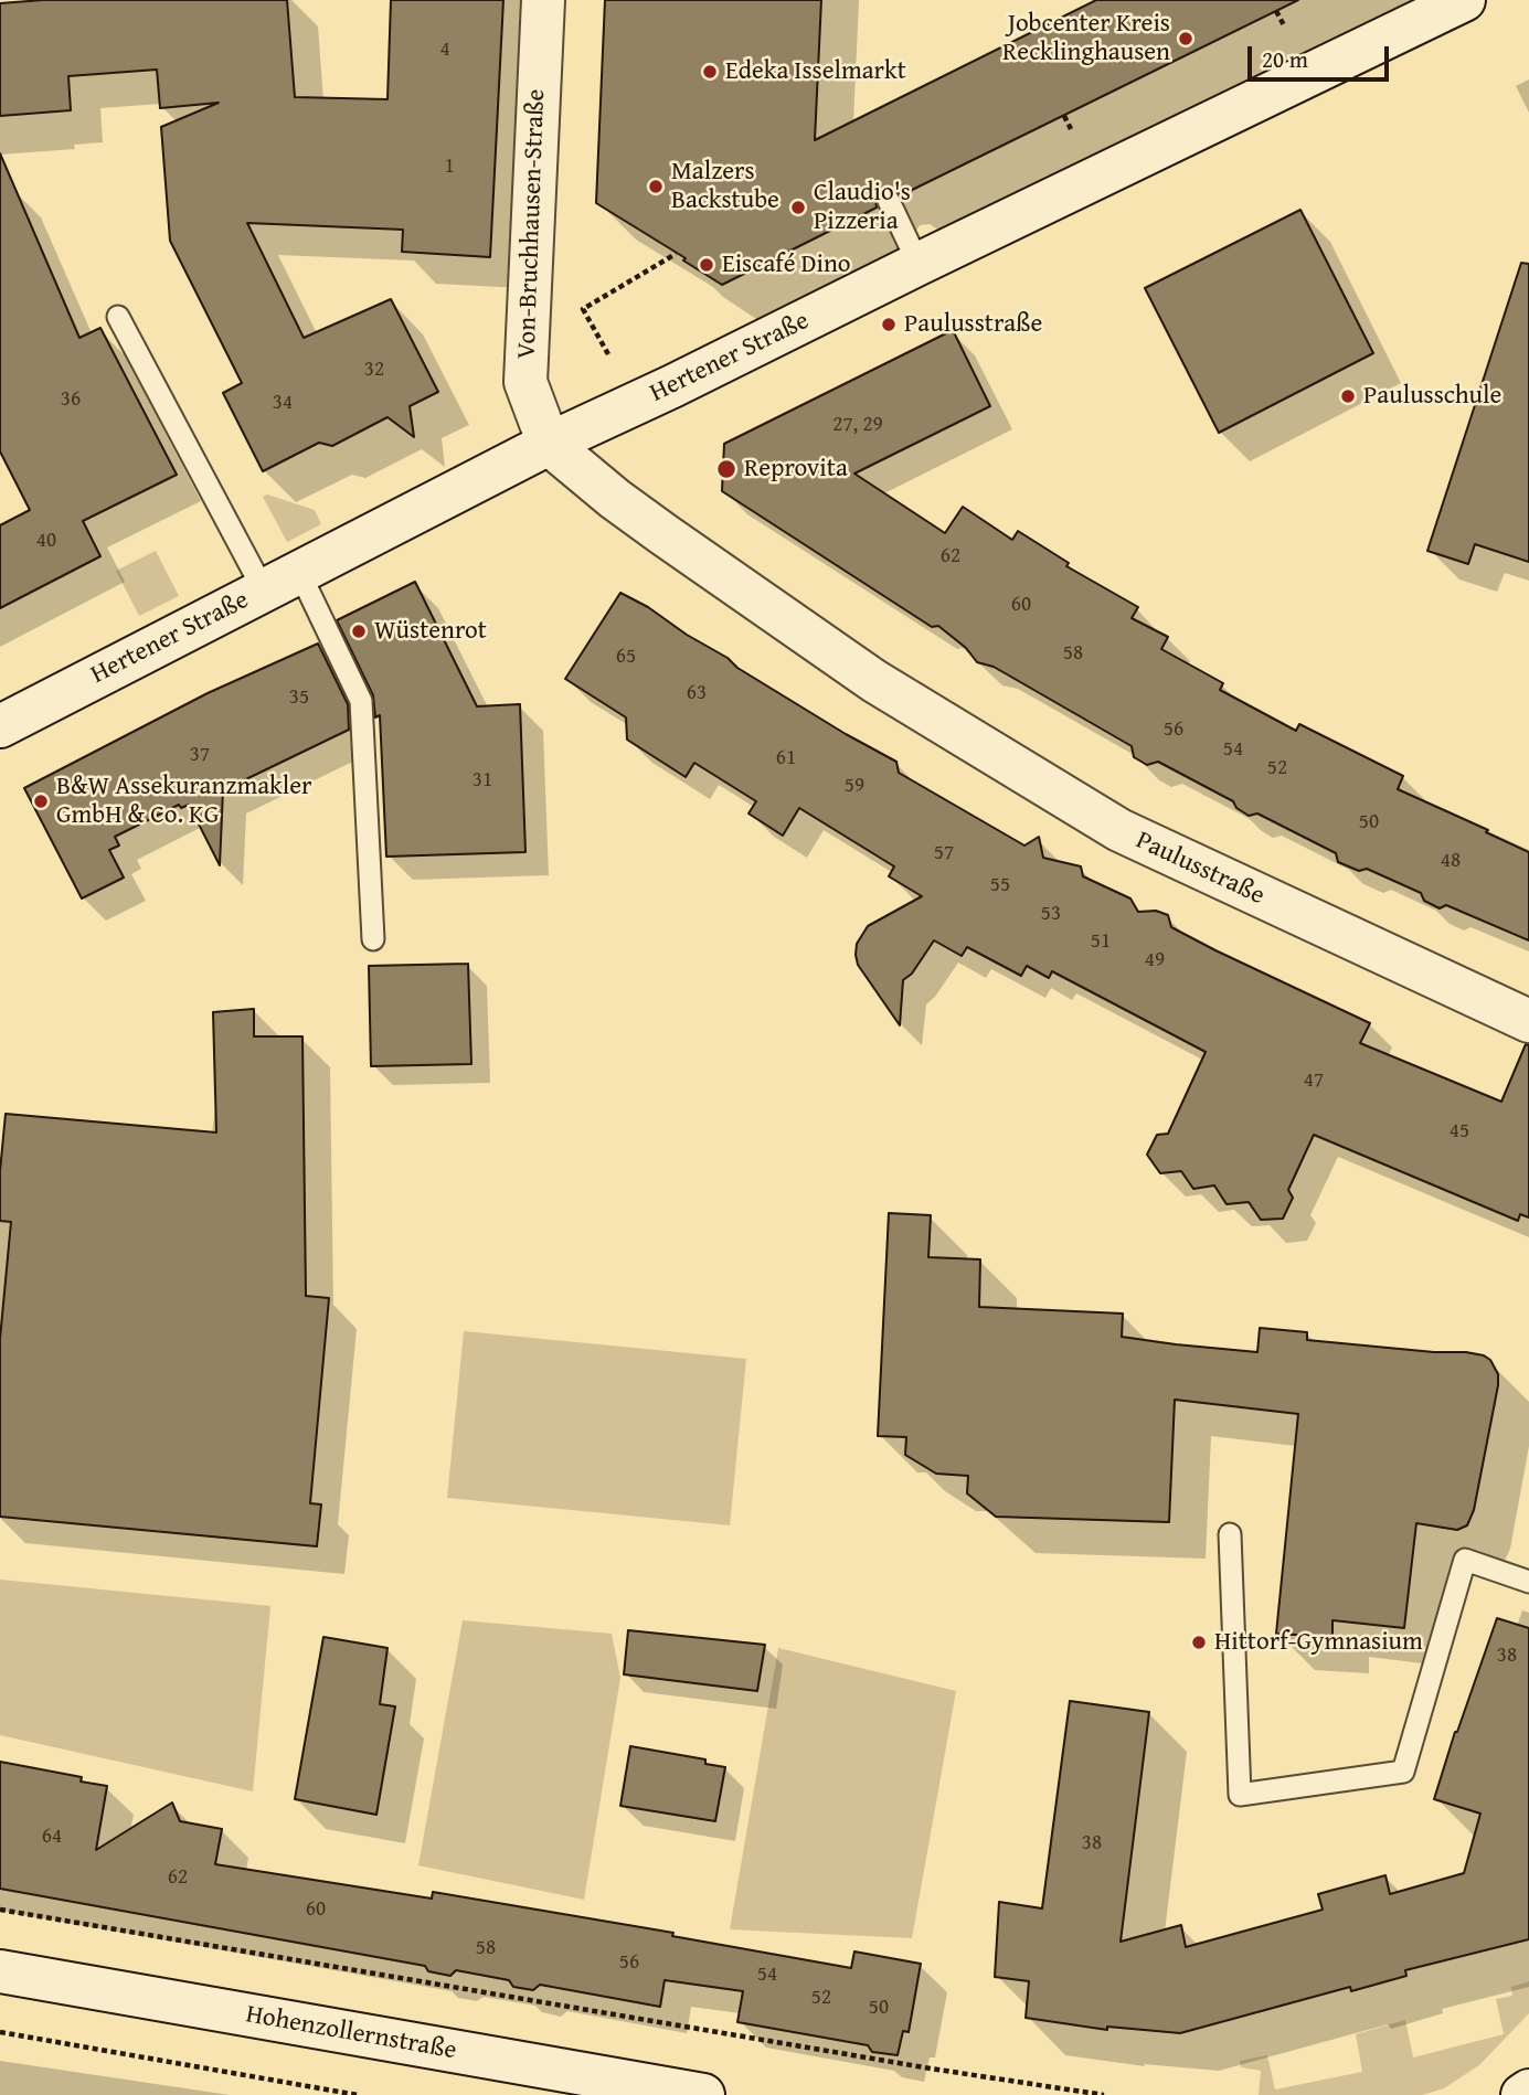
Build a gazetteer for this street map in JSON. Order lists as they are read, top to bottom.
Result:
{
  "streets": {
    "main road": [
      "Von-Bruchhausen-Straße",
      "Hertener Straße",
      "Paulusstraße",
      "Hohenzollernstraße"
    ]
  },
  "crossings": [
    ["Von-Bruchhausen-Straße", "Hertener Straße"],
    ["Von-Bruchhausen-Straße", "Paulusstraße"],
    ["Hertener Straße", "Paulusstraße"]
  ],
  "places": [
    "Jobcenter Kreis Recklinghausen",
    "Edeka Isselmarkt",
    "Malzers Backstube",
    "Claudio's Pizzeria",
    "Eiscafé Dino",
    "Paulusstraße",
    "Paulusschule",
    "Reprovita",
    "Wüstenrot",
    "B&W Assekuranzmakler GmbH & Co. KG",
    "Hittorf-Gymnasium"
  ],
  "house_numbers": [
    "4",
    "1",
    "32",
    "36",
    "34",
    "27, 29",
    "40",
    "62",
    "60",
    "58",
    "65",
    "63",
    "35",
    "56",
    "54",
    "37",
    "61",
    "52",
    "31",
    "59",
    "50",
    "57",
    "48",
    "55",
    "53",
    "51",
    "49",
    "47",
    "45",
    "38",
    "64",
    "38",
    "62",
    "60",
    "58",
    "56",
    "54",
    "52",
    "50"
  ],
  "scale_bar": "20 m"
}
